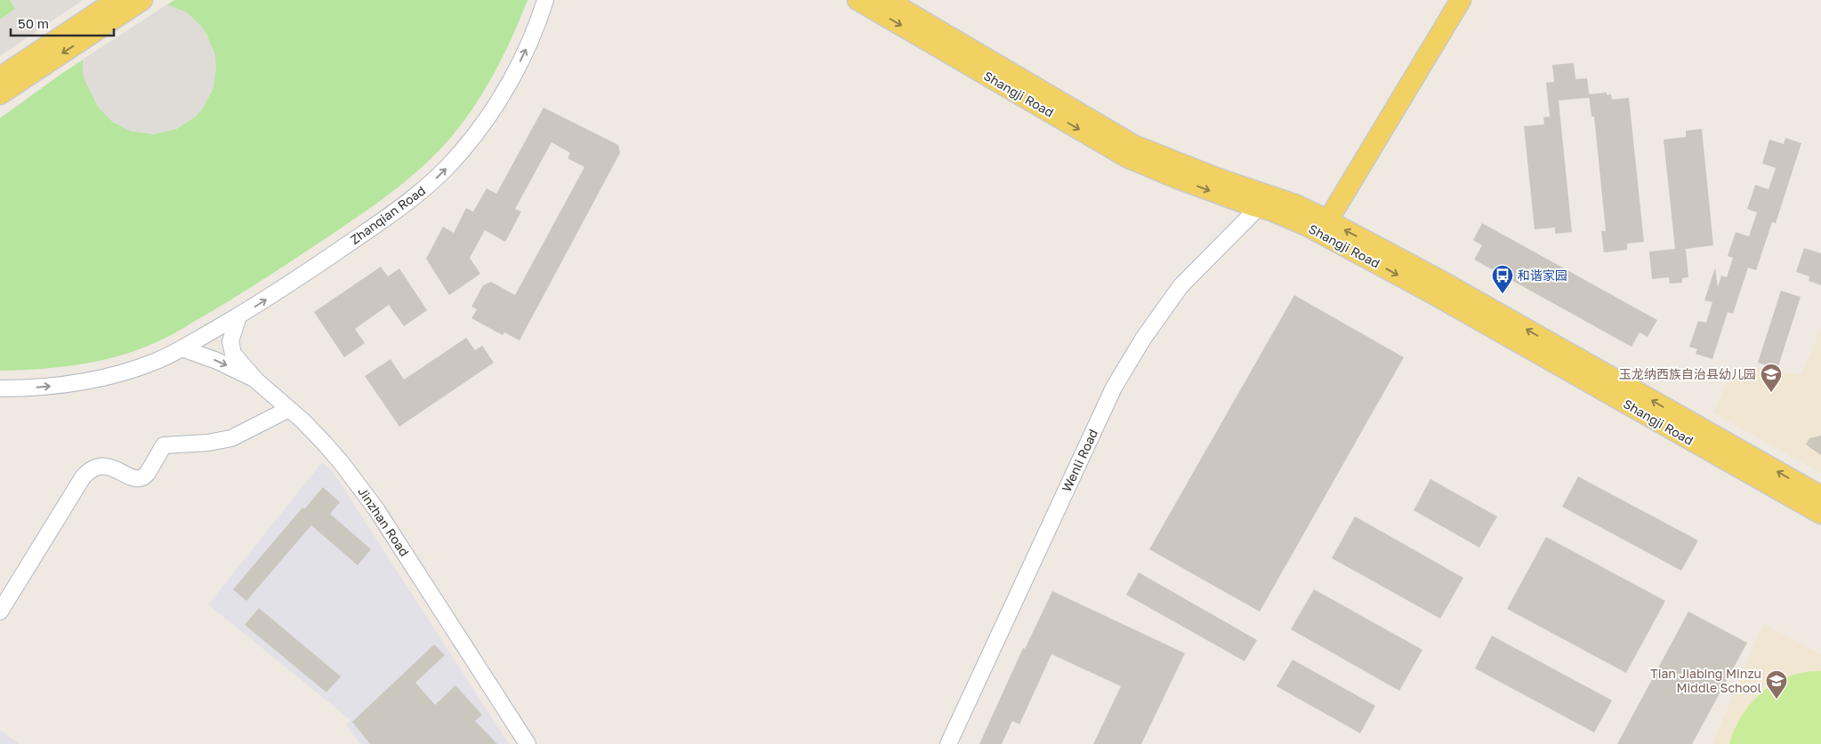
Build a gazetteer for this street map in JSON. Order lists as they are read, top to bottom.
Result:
{
  "streets": {
    "main road": ["Shangji Road"],
    "street": ["Zhanqian Road", "Wenli Road", "Jinzhan Road"]
  },
  "crossings": [
    ["Shangji Road", "Wenli Road"],
    ["Zhanqian Road", "Jinzhan Road"]
  ],
  "one_way": ["Zhanqian Road"],
  "places": {
    "bus stop": ["和谐家园"],
    "school or university": ["玉龙纳西族自治县幼儿园", "Tian Jiabing Minzu Middle School"]
  },
  "scale_bar": "50 m"
}
